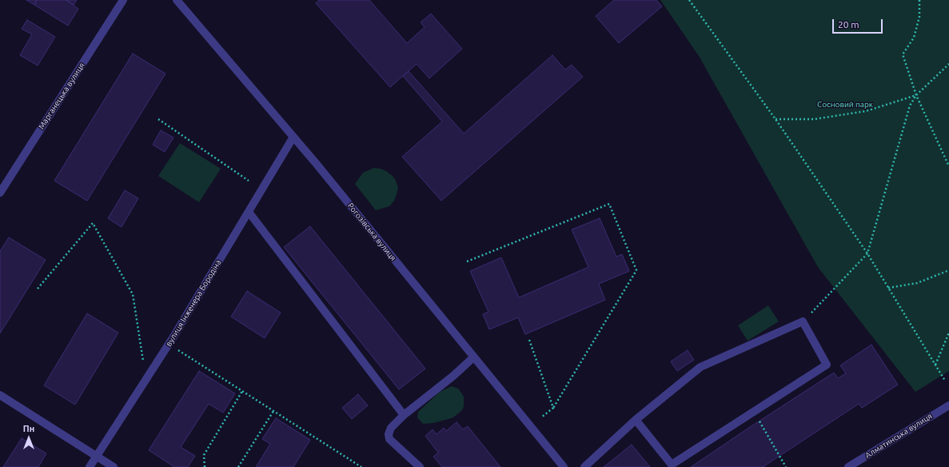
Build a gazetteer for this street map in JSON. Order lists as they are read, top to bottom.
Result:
{
  "streets": {
    "street": [
      "Марганецька вулиця",
      "Рогозівська вулиця",
      "вулиця Інженера Бородіна",
      "Алматинська вулиця"
    ]
  },
  "crossings": [
    ["Рогозівська вулиця", "вулиця Інженера Бородіна"]
  ],
  "parks": ["Сосновий парк"],
  "scale_bar": "20 m",
  "north": "top"
}
